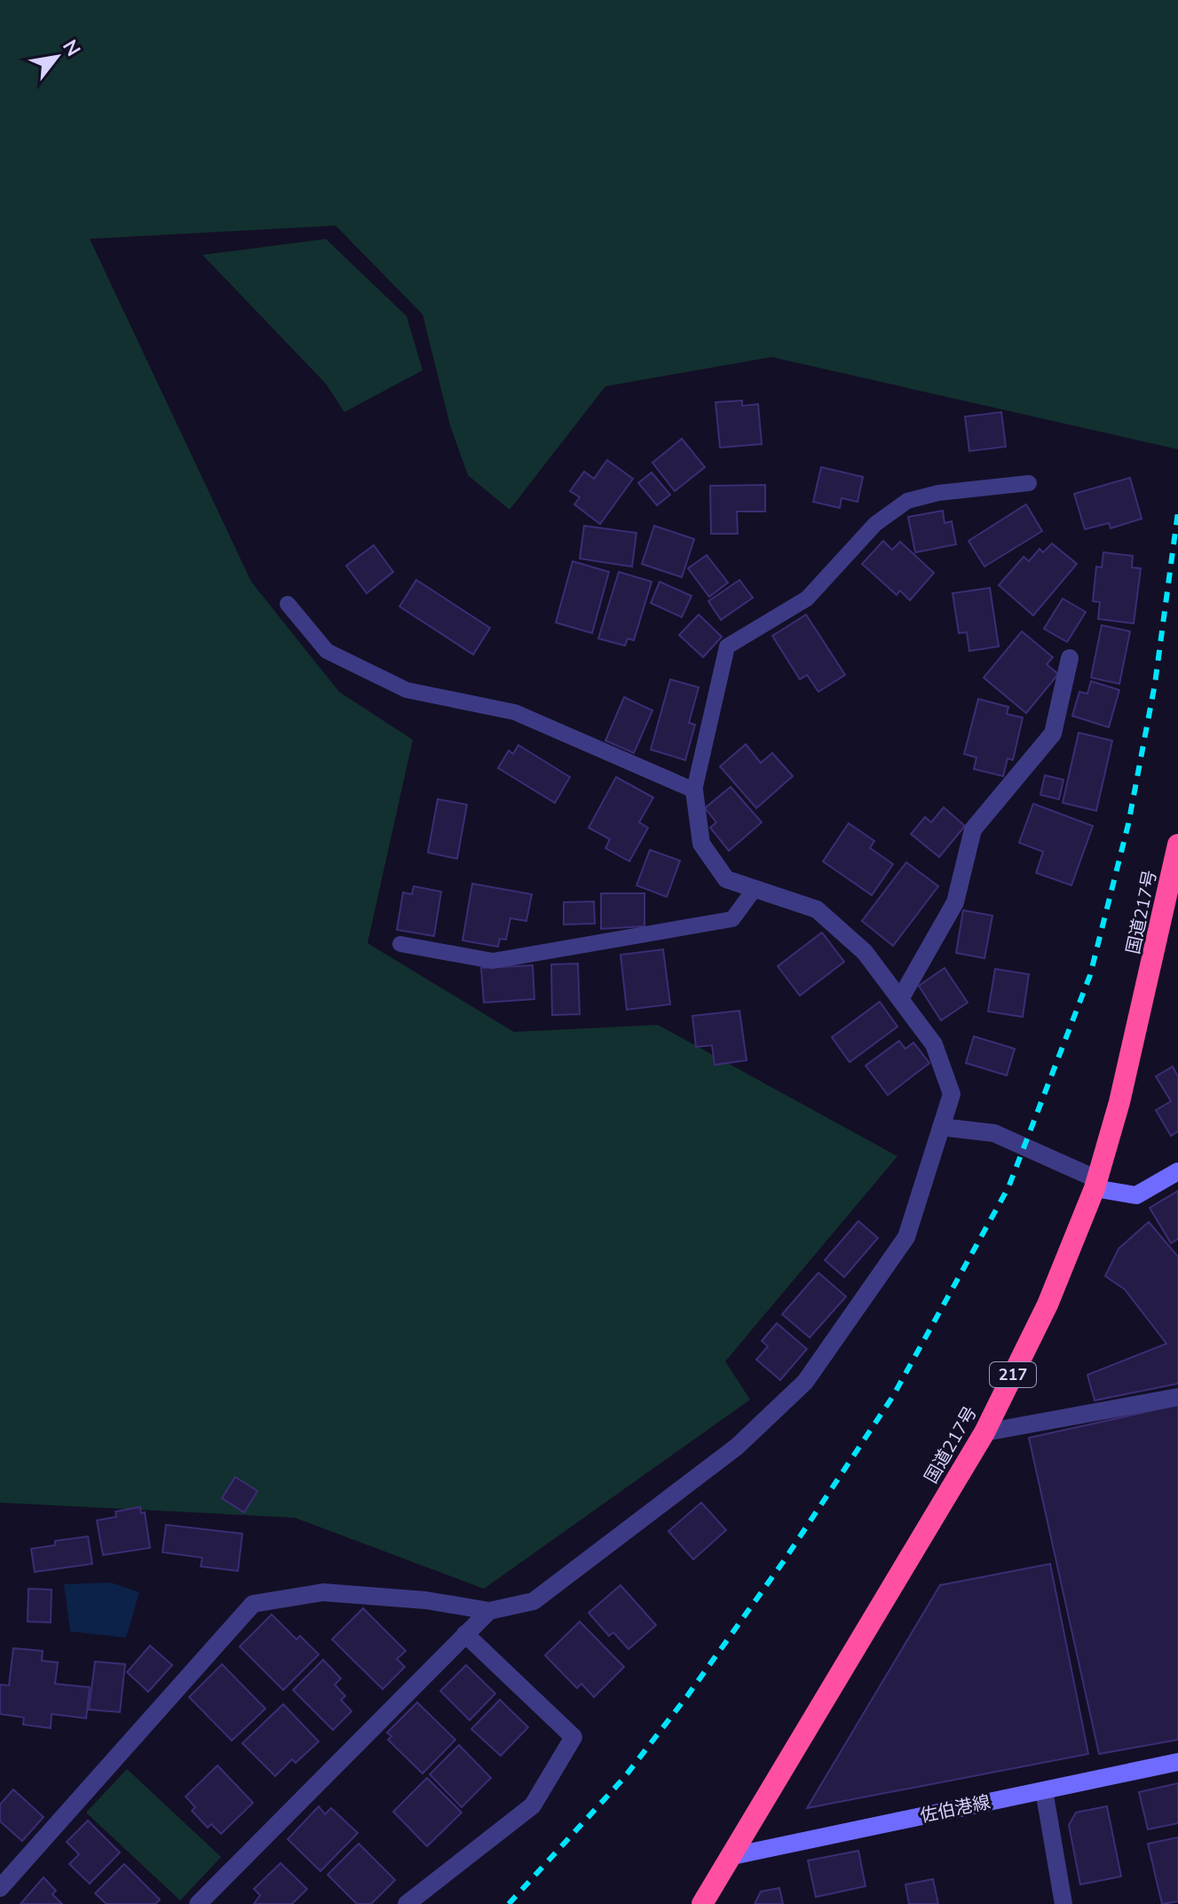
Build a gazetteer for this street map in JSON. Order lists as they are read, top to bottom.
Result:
{
  "streets": {
    "highway": ["国道217号", "217"],
    "main road": ["佐伯港線"]
  },
  "crossings": [
    ["国道217号", "佐伯港線"]
  ],
  "north": "top right"
}
